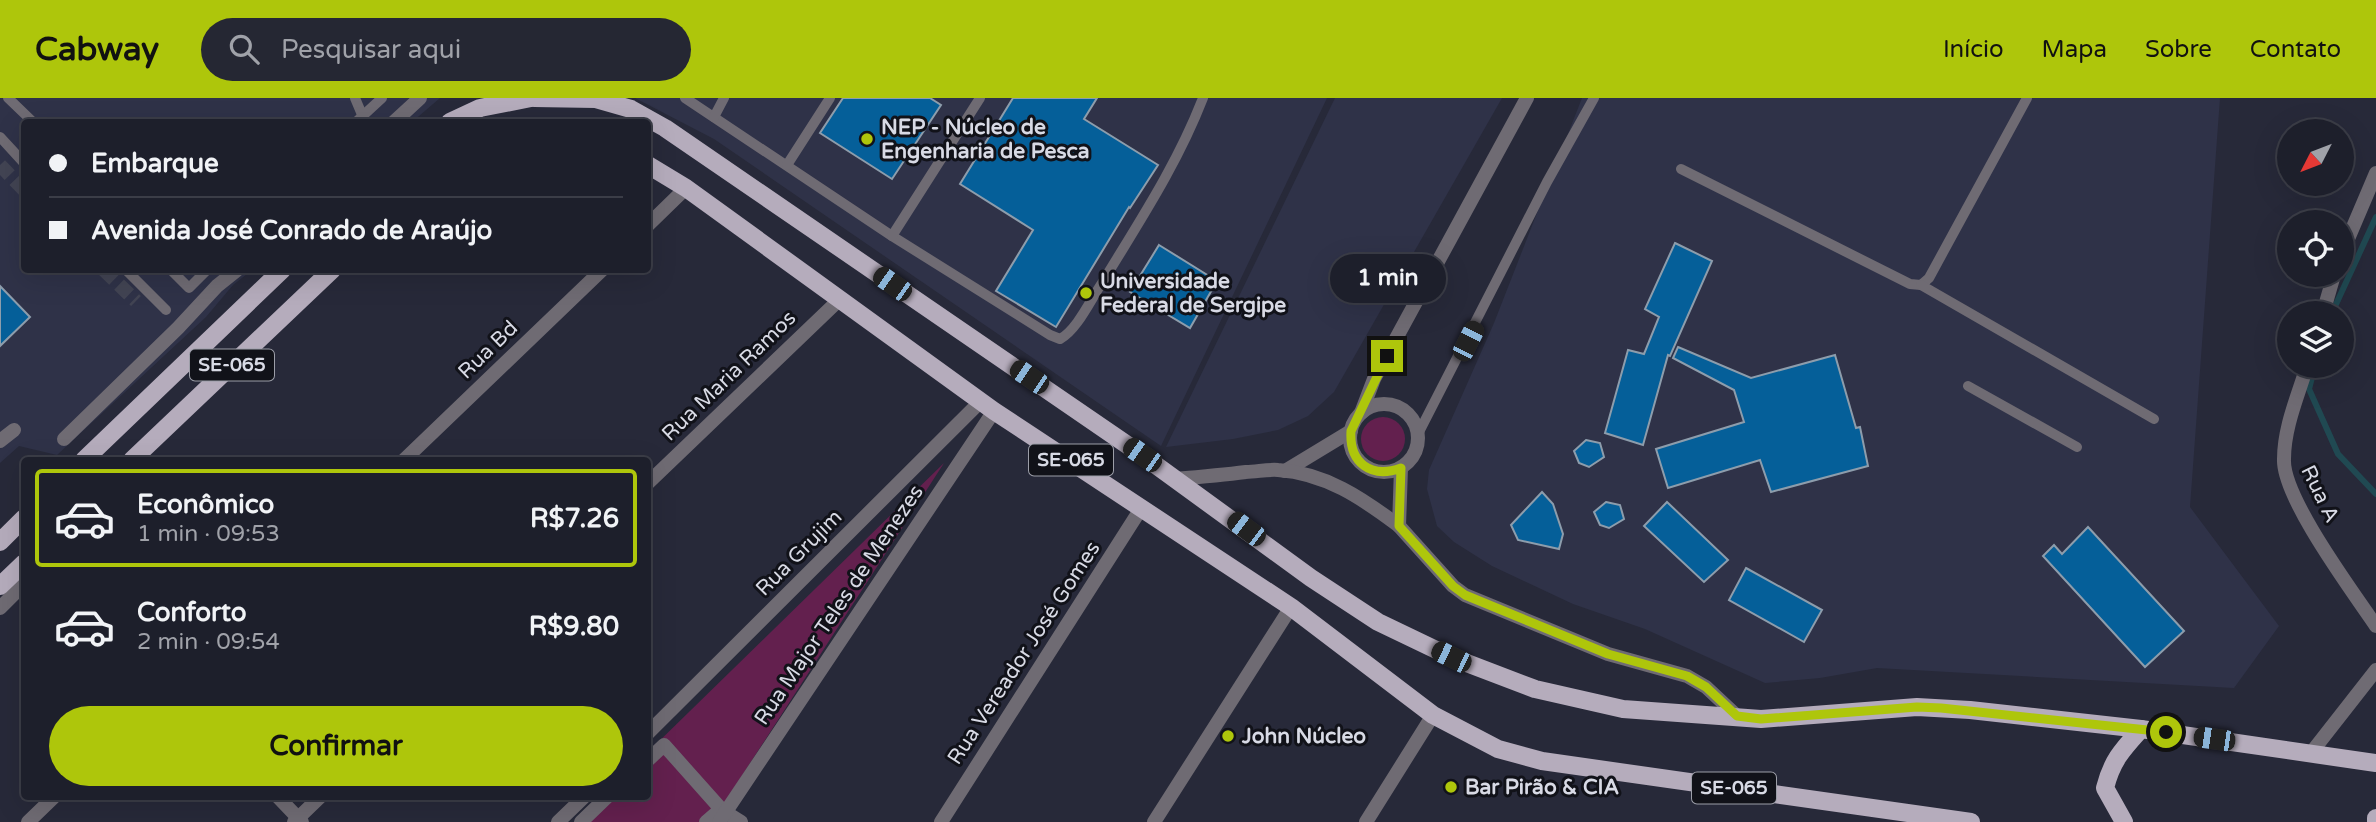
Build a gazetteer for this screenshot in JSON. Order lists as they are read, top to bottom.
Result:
{
  "streets": {
    "main road": ["SE-065"],
    "street": [
      "Rua Bd",
      "Rua Maria Ramos",
      "Rua A",
      "Rua Grujim",
      "Rua Major Teles de Menezes",
      "Rua Vereador José Gomes"
    ]
  },
  "crossings": [
    ["SE-065", "Rua Maria Ramos"],
    ["SE-065", "Rua Grujim"],
    ["SE-065", "Rua Major Teles de Menezes"],
    ["SE-065", "Rua Vereador José Gomes"],
    ["Rua Grujim", "Rua Major Teles de Menezes"]
  ],
  "places": [
    "NEP - Núcleo de Engenharia de Pesca",
    "Universidade Federal de Sergipe",
    "John Núcleo",
    "Bar Pirão & CIA"
  ],
  "north": "bottom left",
  "page": {
    "header": "Cabway",
    "search": "Pesquisar aqui",
    "nav": [
      "Início",
      "Mapa",
      "Sobre",
      "Contato"
    ],
    "banner": ["Embarque", "Avenida José Conrado de Araújo"],
    "bubble": "1 min",
    "list": [
      {
        "name": "Econômico",
        "note": "1 min · 09:53",
        "value": "R$7.26"
      },
      {
        "name": "Conforto",
        "note": "2 min · 09:54",
        "value": "R$9.80"
      }
    ],
    "buttons": "Confirmar"
  }
}
